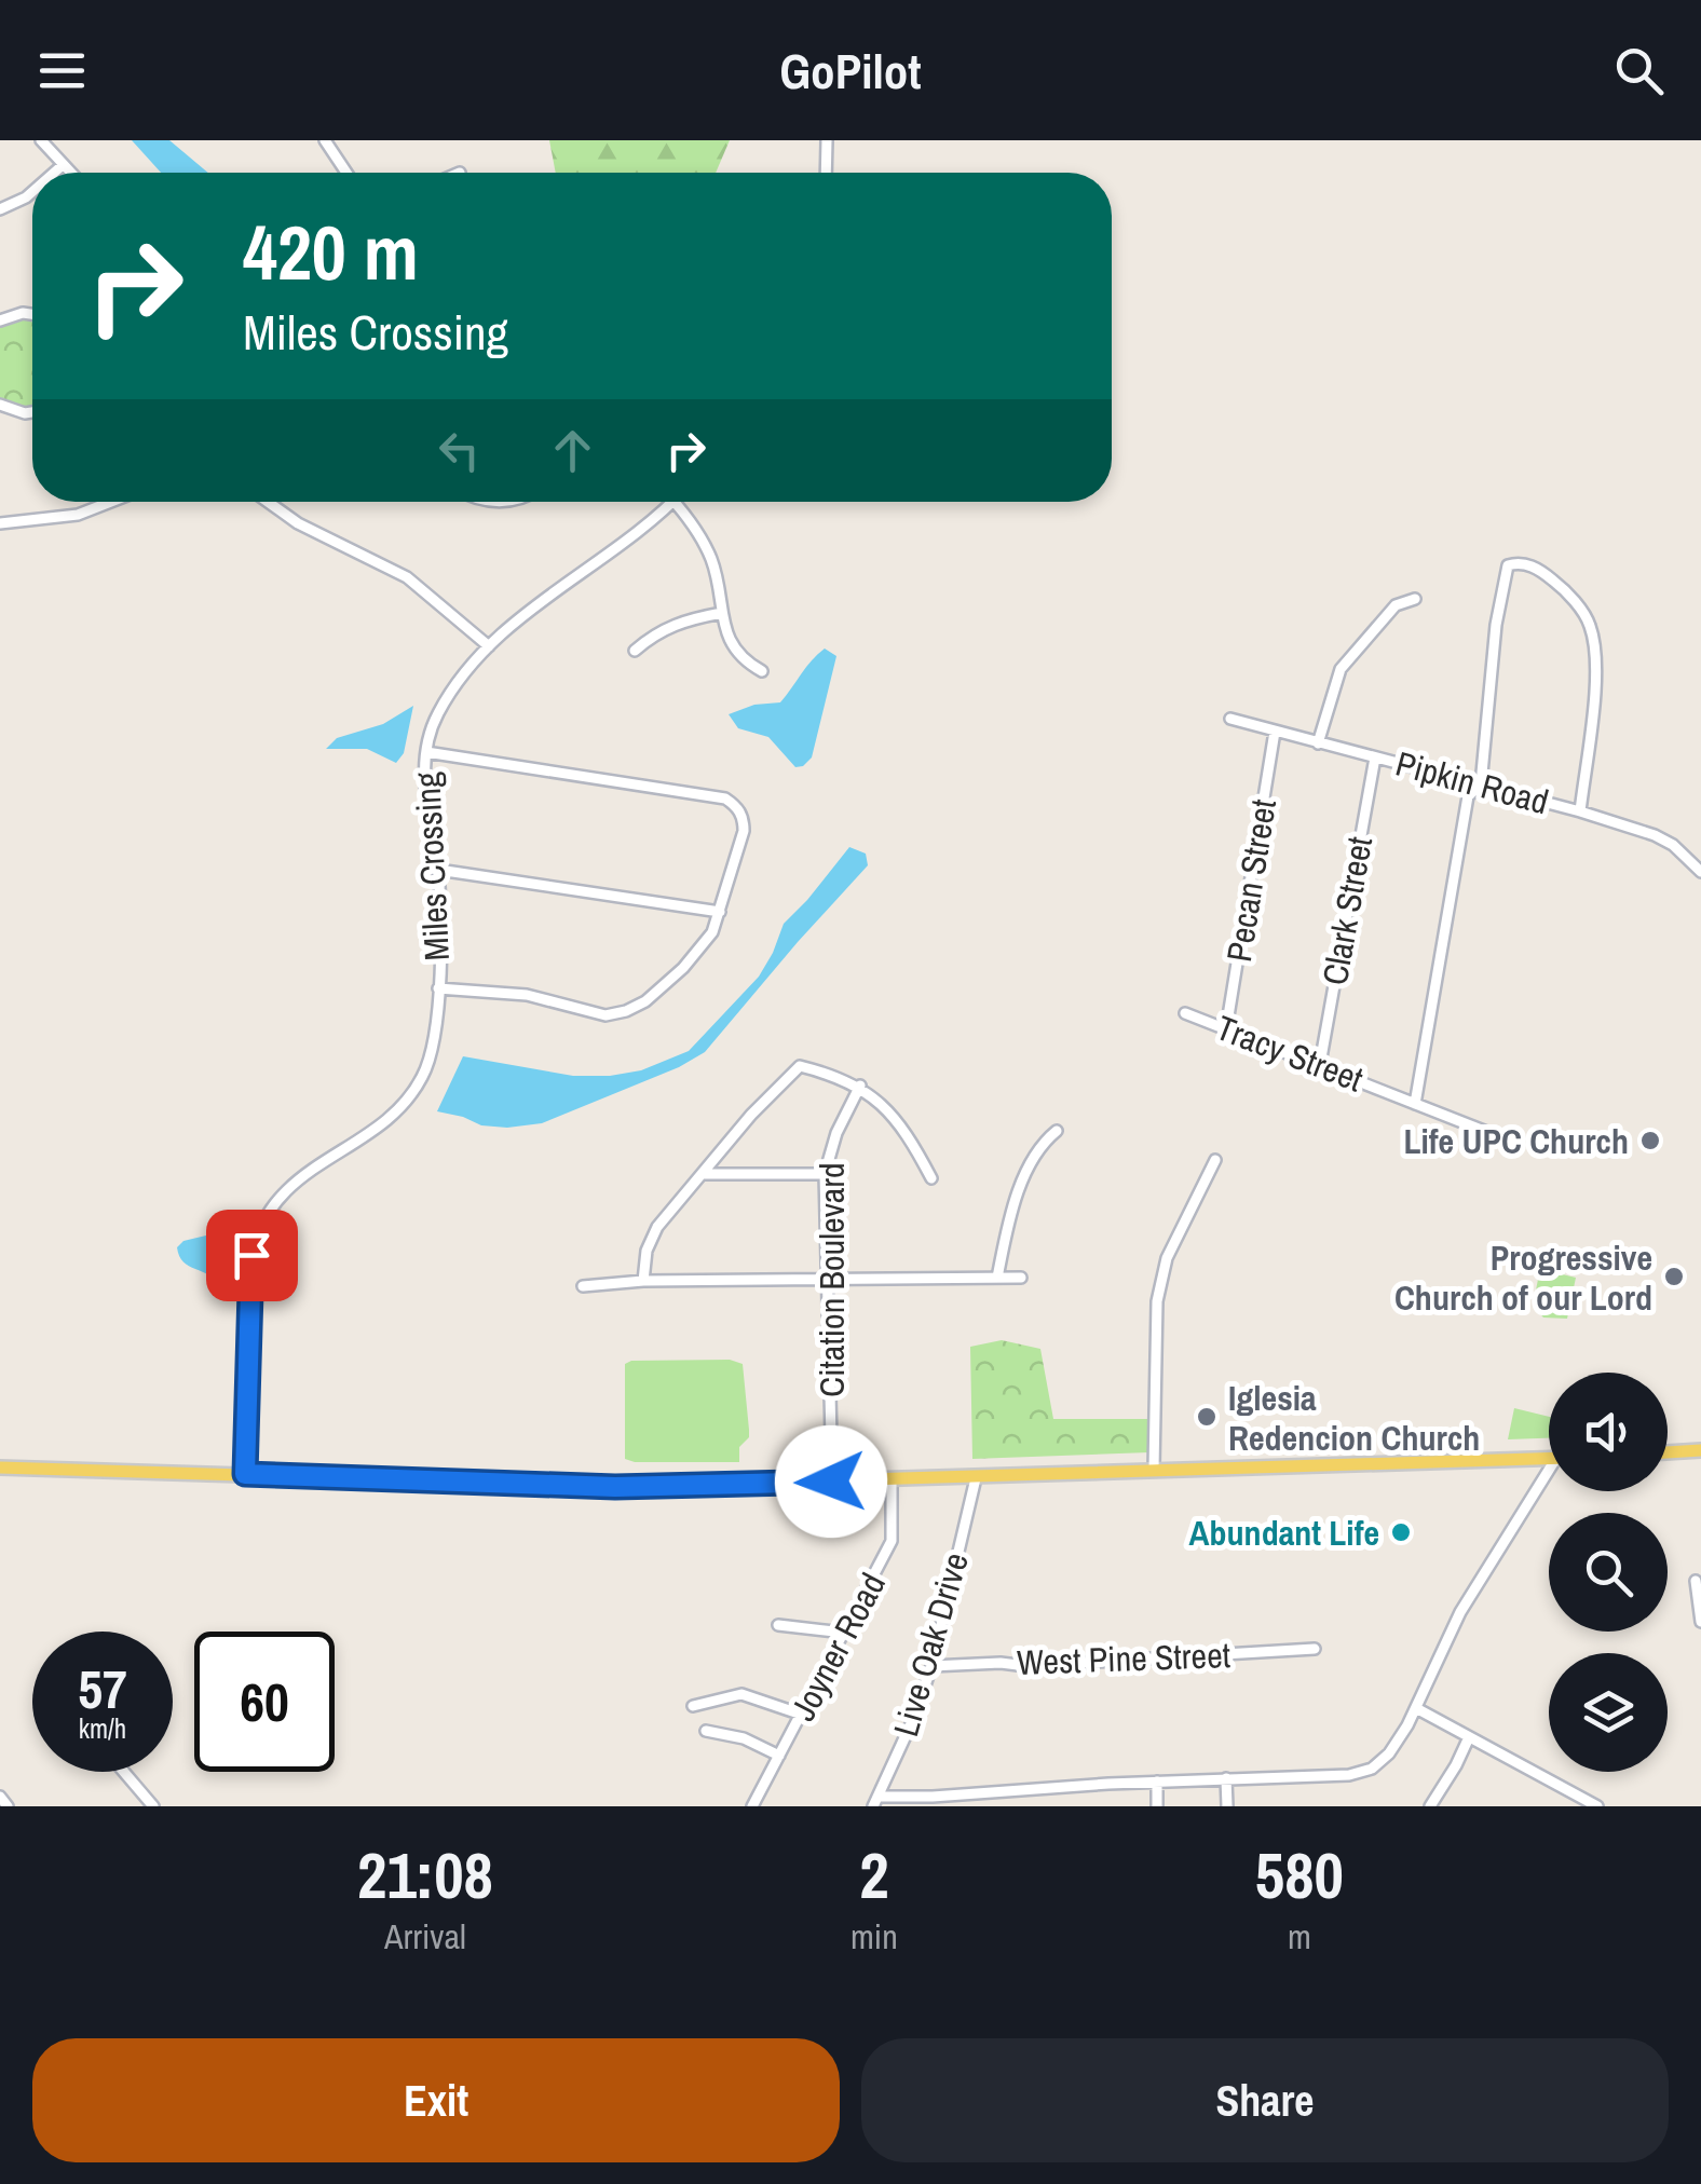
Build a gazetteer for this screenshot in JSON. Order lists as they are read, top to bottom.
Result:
{
  "streets": {
    "street": [
      "Pipkin Road",
      "Miles Crossing",
      "Pecan Street",
      "Clark Street",
      "Tracy Street",
      "Citation Boulevard",
      "Live Oak Drive",
      "Joyner Road",
      "West Pine Street"
    ]
  },
  "crossings": [
    ["Pipkin Road", "Pecan Street"],
    ["Pipkin Road", "Clark Street"],
    ["Pecan Street", "Tracy Street"],
    ["Clark Street", "Tracy Street"],
    ["Live Oak Drive", "West Pine Street"]
  ],
  "places": [
    "Life UPC Church",
    "Progressive Church of our Lord",
    "Iglesia Redencion Church",
    "Abundant Life"
  ],
  "page": {
    "header": "GoPilot",
    "turn": ["420 m", "Miles Crossing"],
    "speed": "57 km/h",
    "limit": "60",
    "eta": [
      "21:08",
      "Arrival",
      "2",
      "min",
      "580",
      "m"
    ],
    "buttons": ["Exit", "Share"]
  }
}
